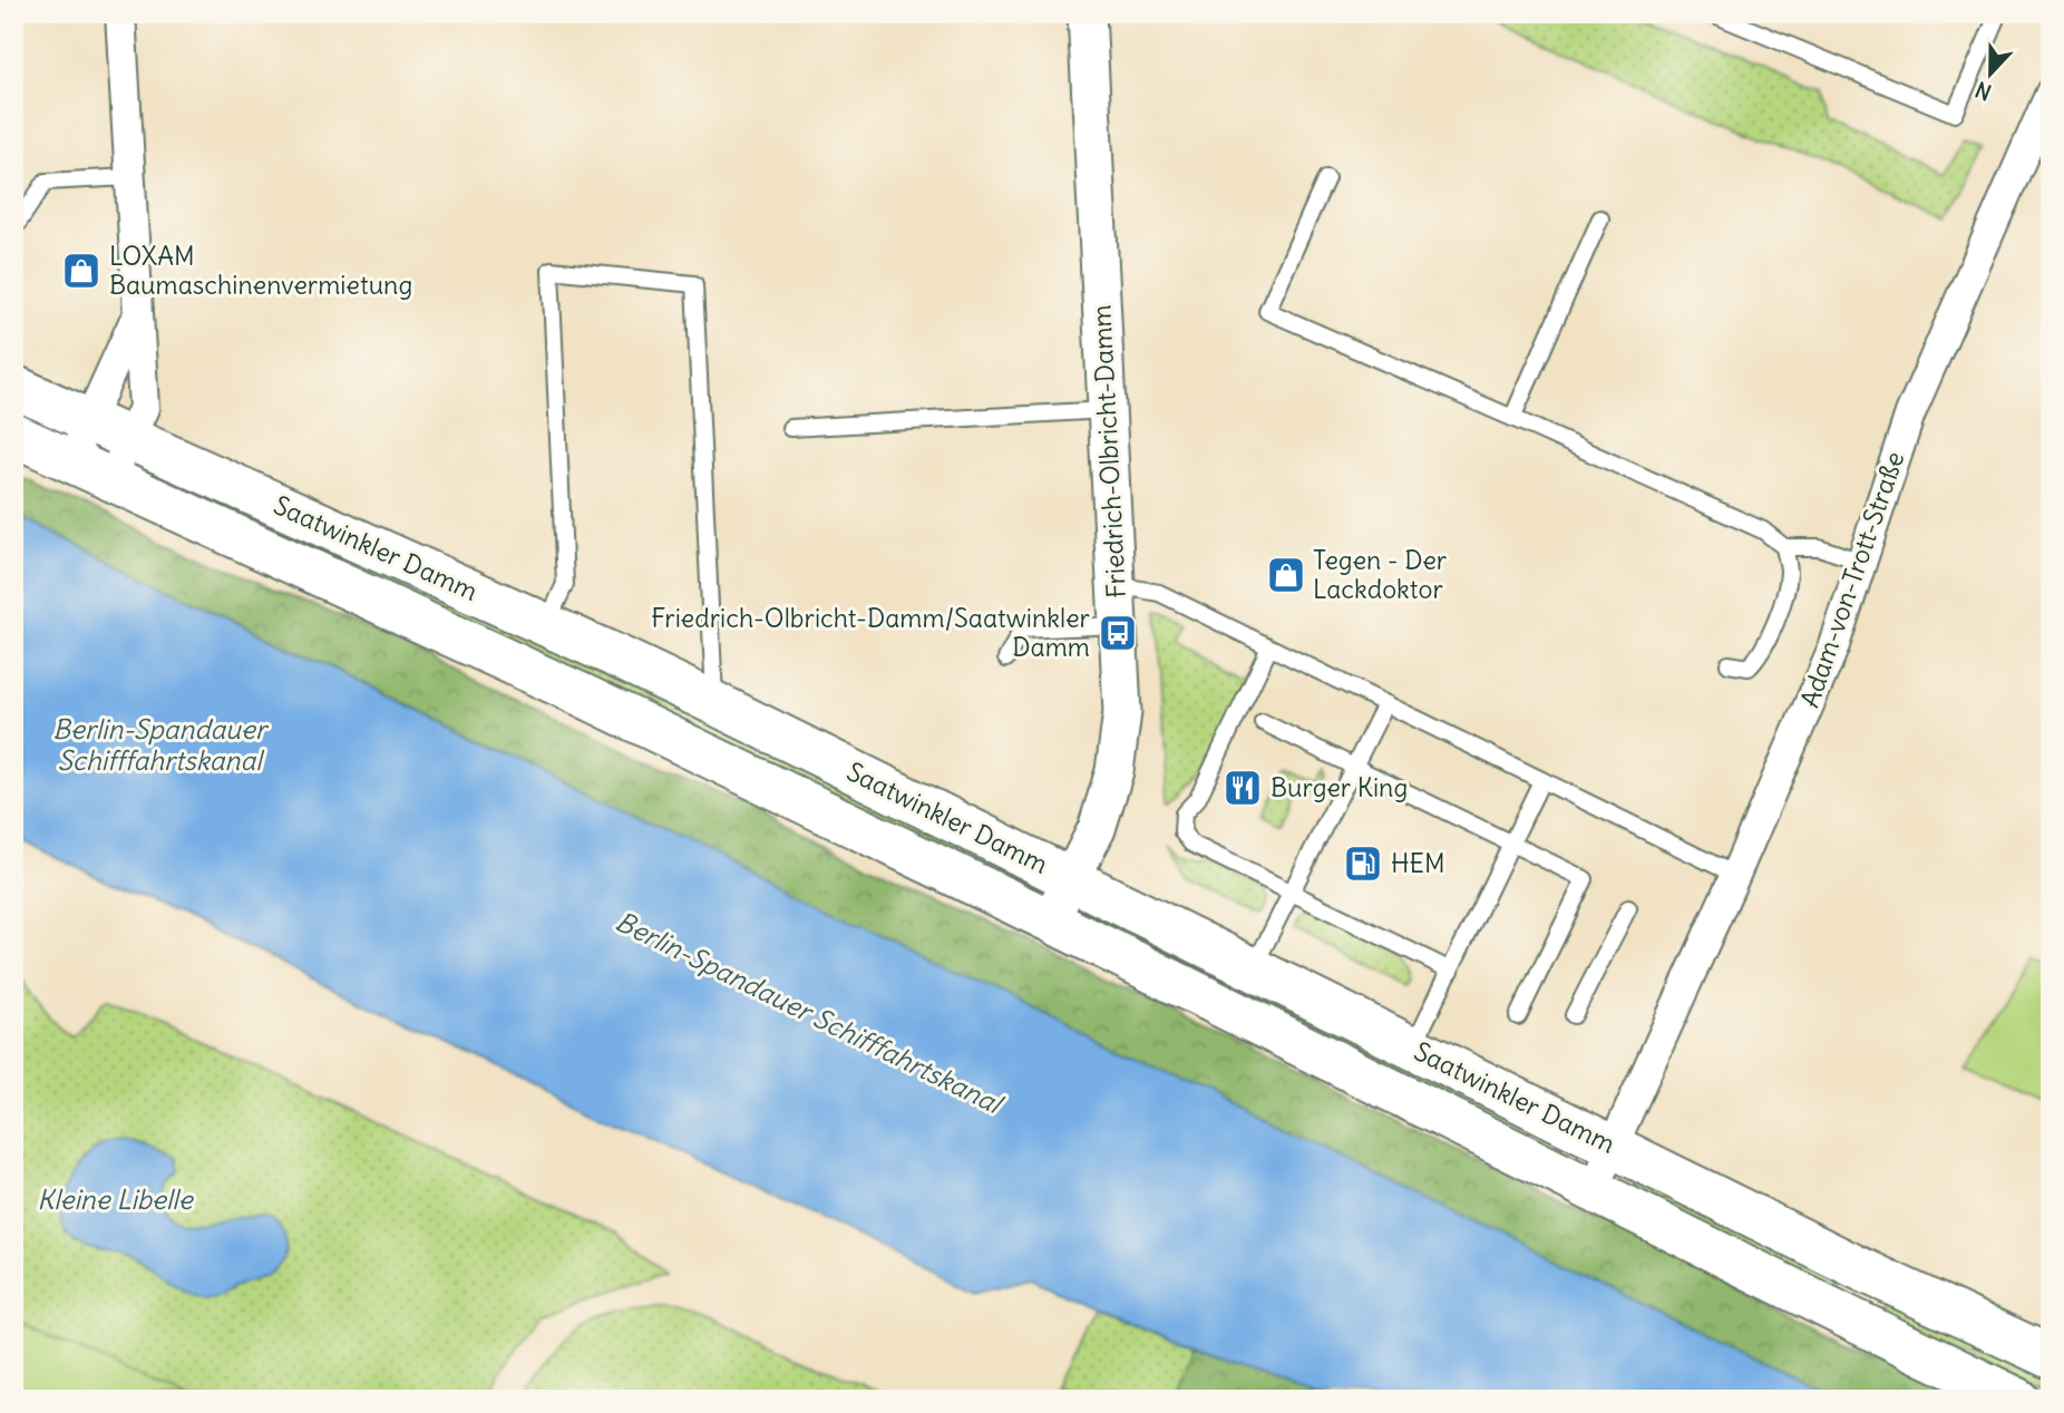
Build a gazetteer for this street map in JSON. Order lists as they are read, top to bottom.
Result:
{
  "streets": {
    "main road": ["Saatwinkler Damm"],
    "street": ["Friedrich-Olbricht-Damm", "Adam-von-Trott-Straße"]
  },
  "crossings": [
    ["Friedrich-Olbricht-Damm", "Saatwinkler Damm"],
    ["Saatwinkler Damm", "Adam-von-Trott-Straße"]
  ],
  "water": ["Berlin-Spandauer Schifffahrtskanal", "Kleine Libelle"],
  "places": {
    "shop": ["LOXAM Baumaschinenvermietung", "Tegen - Der Lackdoktor"],
    "bus stop": ["Friedrich-Olbricht-Damm/Saatwinkler Damm"],
    "restaurant": ["Burger King"],
    "fuel station": ["HEM"]
  },
  "north": "bottom"
}
